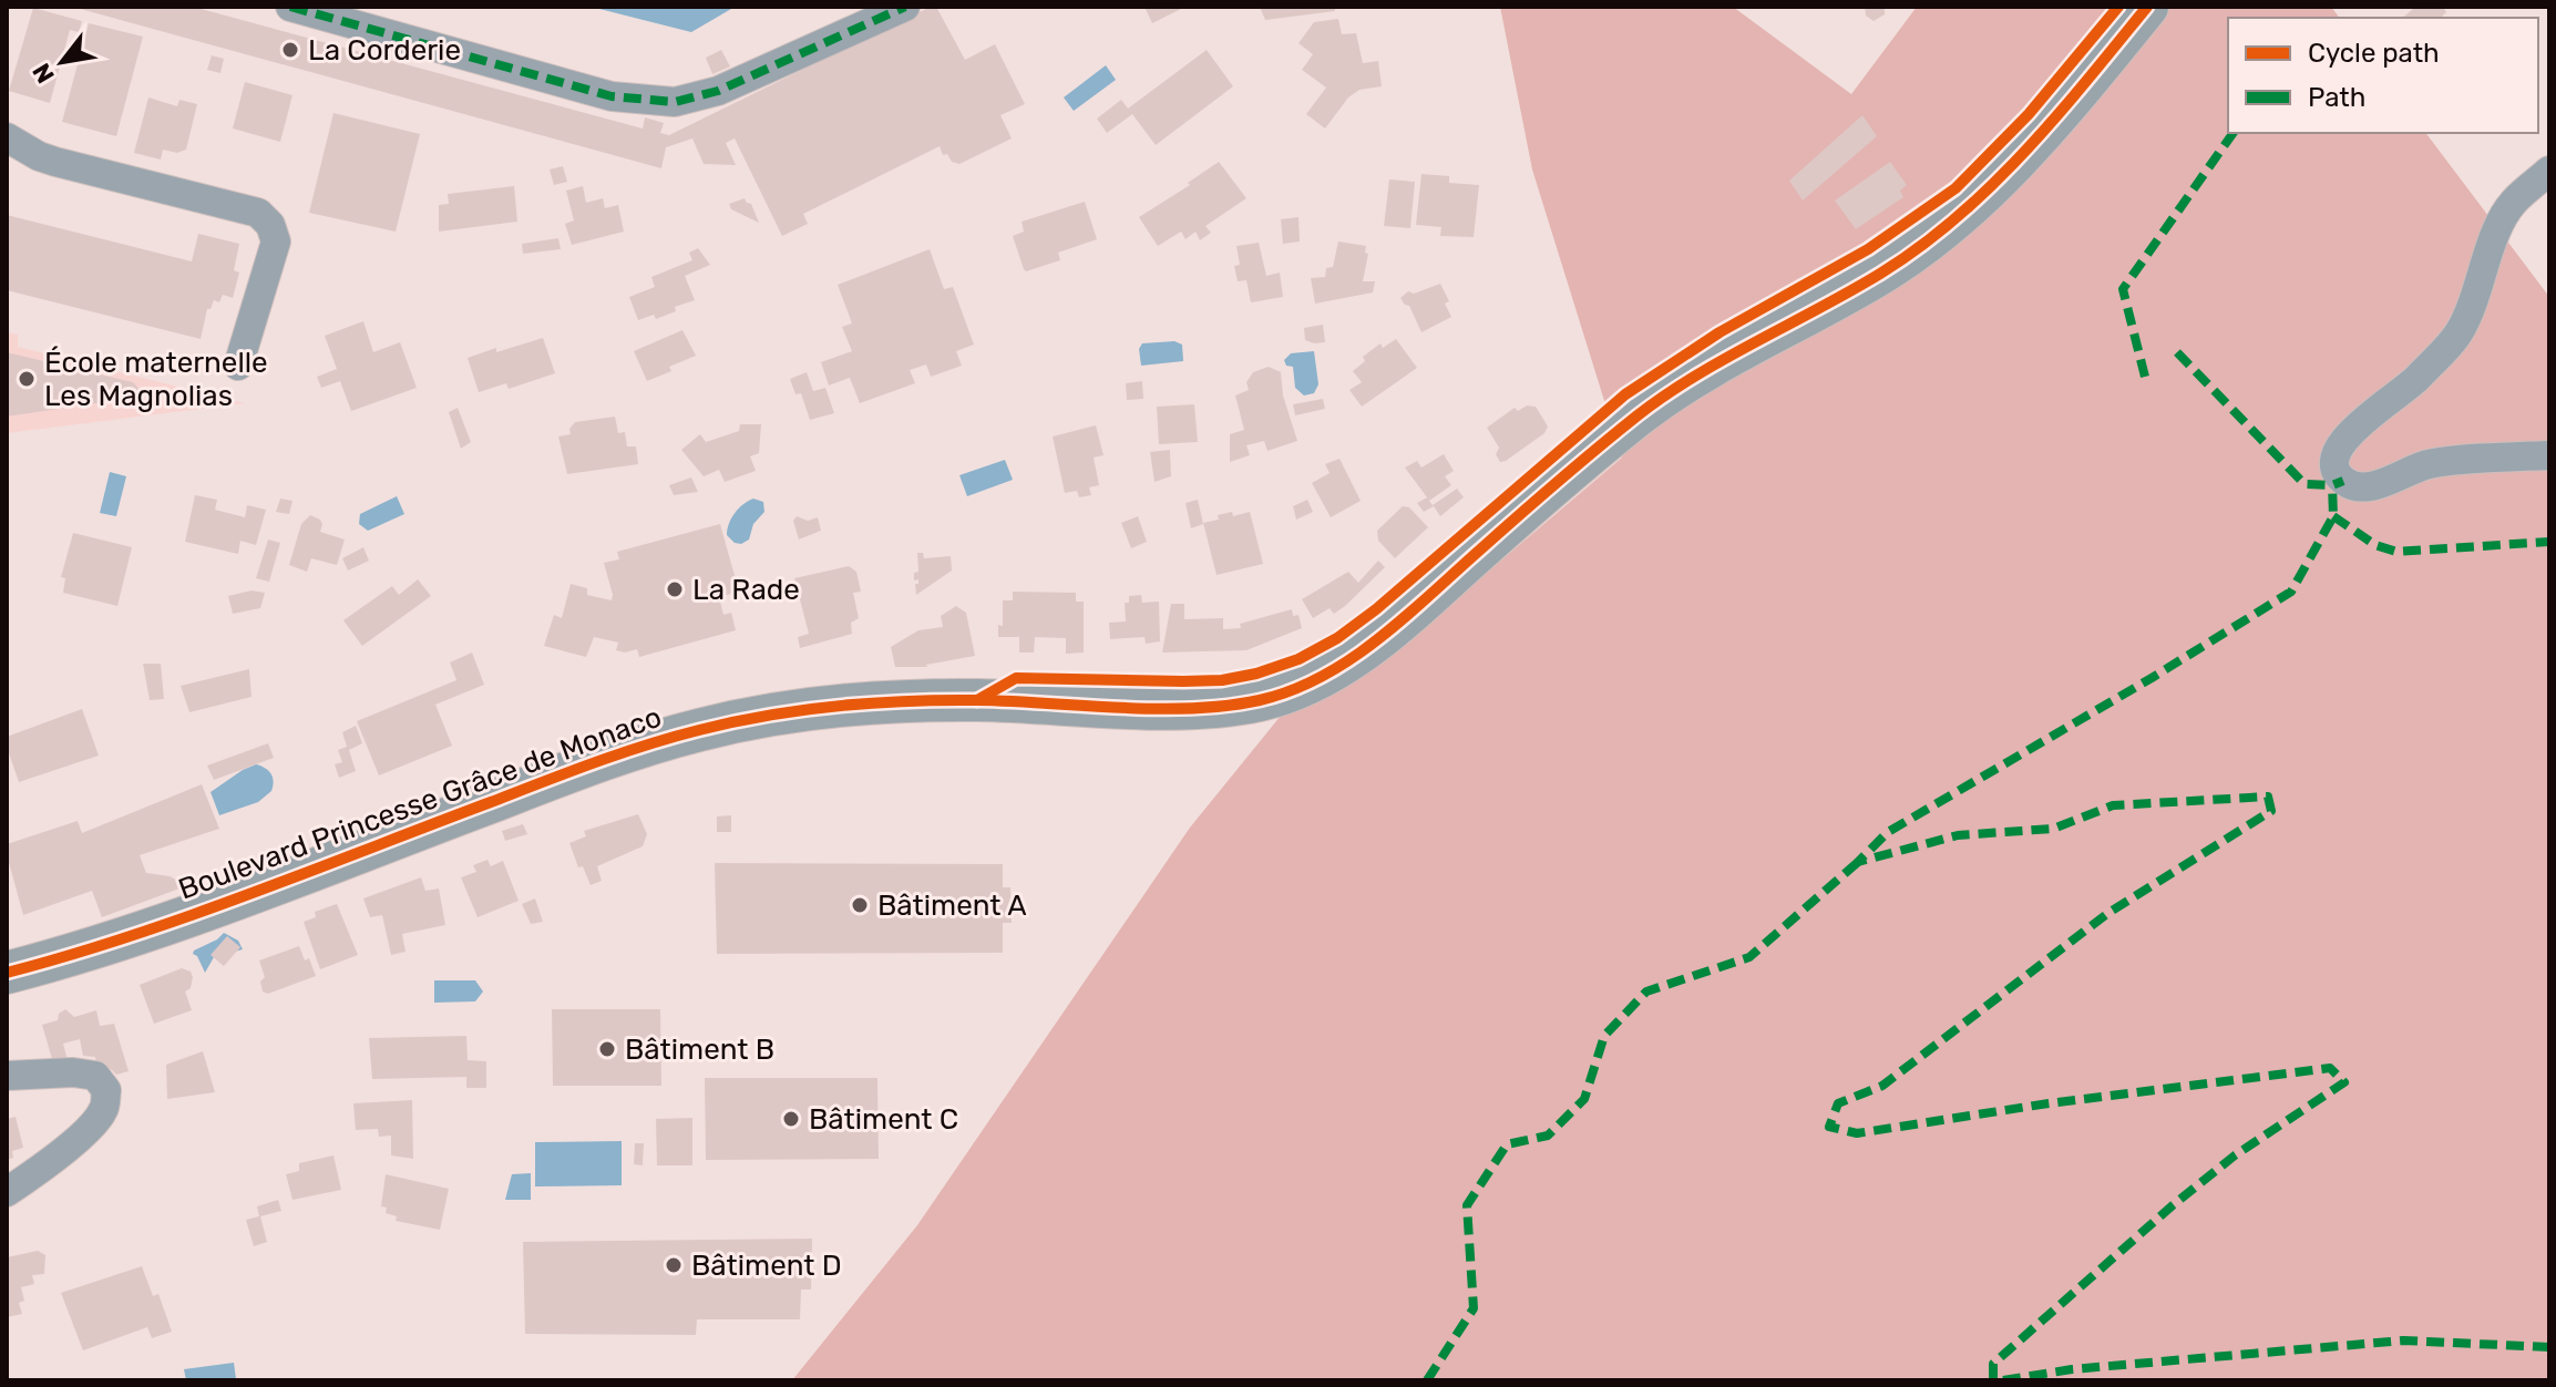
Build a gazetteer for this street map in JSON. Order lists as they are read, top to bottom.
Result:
{
  "streets": {
    "main road": ["Boulevard Princesse Grâce de Monaco"]
  },
  "places": [
    "La Corderie",
    "École maternelle Les Magnolias",
    "La Rade",
    "Bâtiment A",
    "Bâtiment B",
    "Bâtiment C",
    "Bâtiment D"
  ],
  "legend": ["Cycle path", "Path"],
  "north": "bottom left"
}
